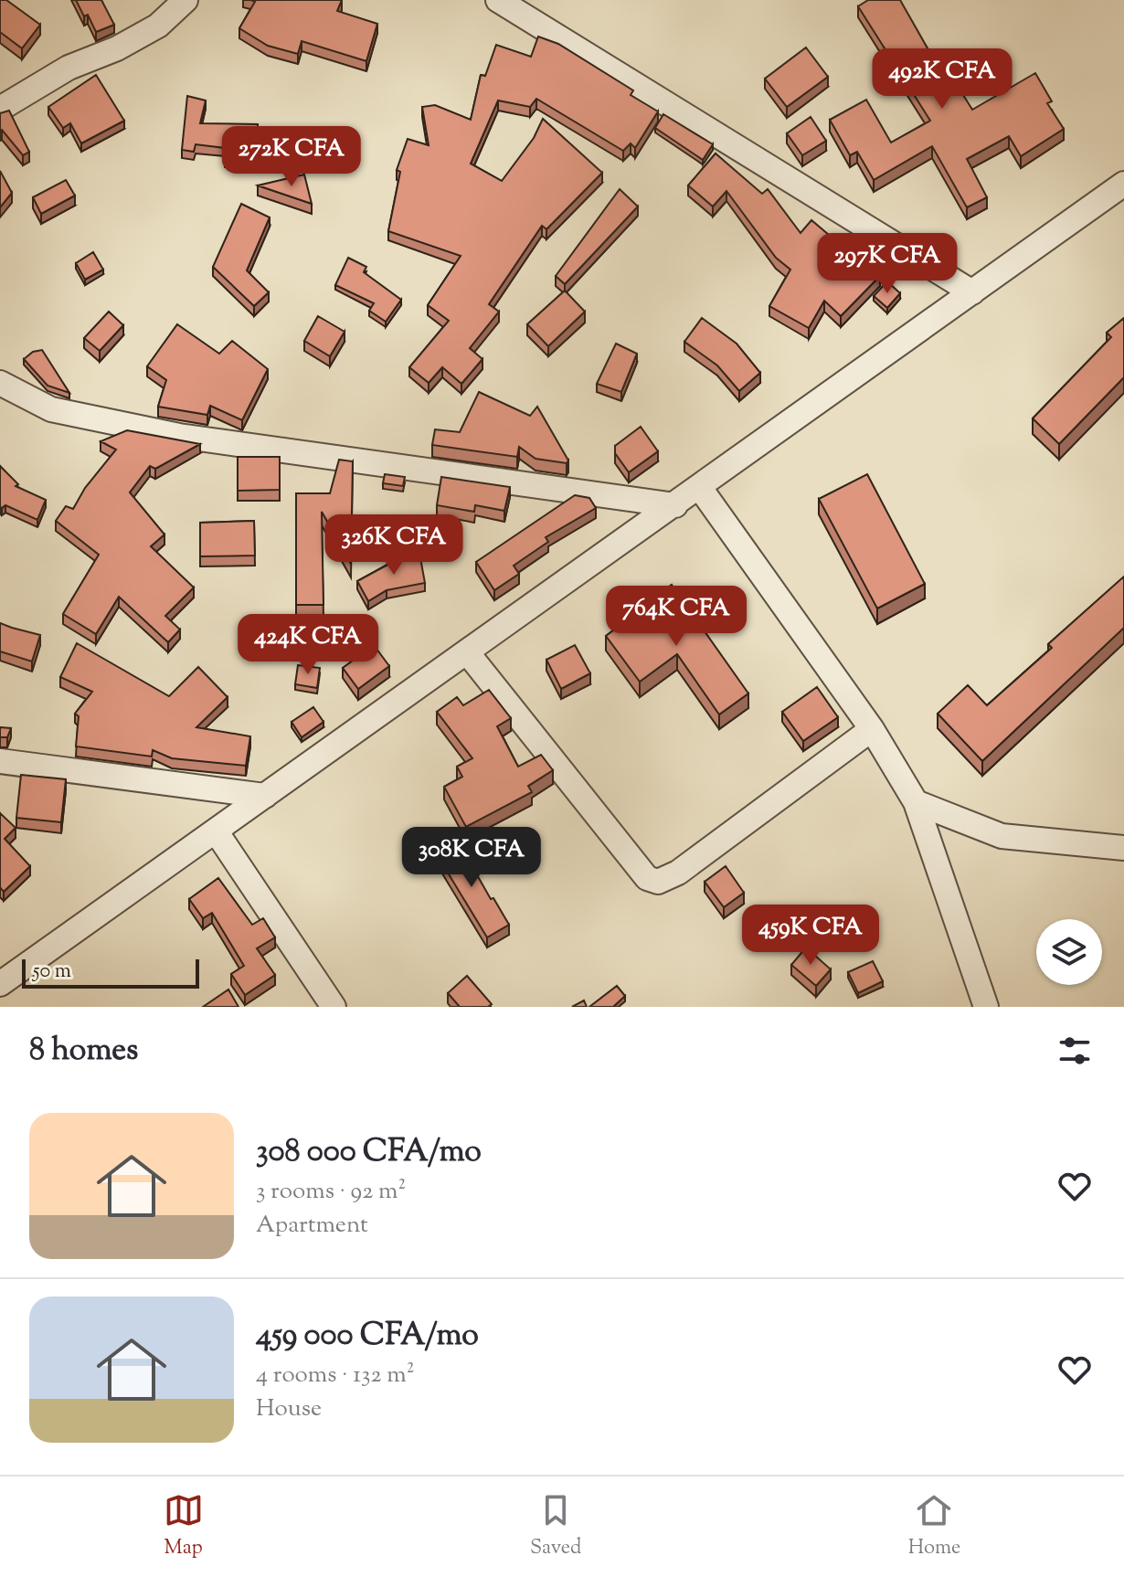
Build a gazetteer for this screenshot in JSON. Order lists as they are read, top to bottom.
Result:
{
  "scale_bar": "50 m",
  "page": {
    "price": [
      "492K CFA",
      "272K CFA",
      "297K CFA",
      "326K CFA",
      "764K CFA",
      "424K CFA",
      "308K CFA",
      "459K CFA"
    ],
    "scale": "50 m",
    "heading": "8 homes",
    "list": [
      {
        "name": "308 000 CFA/mo",
        "note": "3 rooms · 92 m² · Apartment"
      },
      {
        "name": "459 000 CFA/mo",
        "note": "4 rooms · 132 m² · House"
      }
    ],
    "tabs": ["Map", "Saved", "Home"]
  }
}
